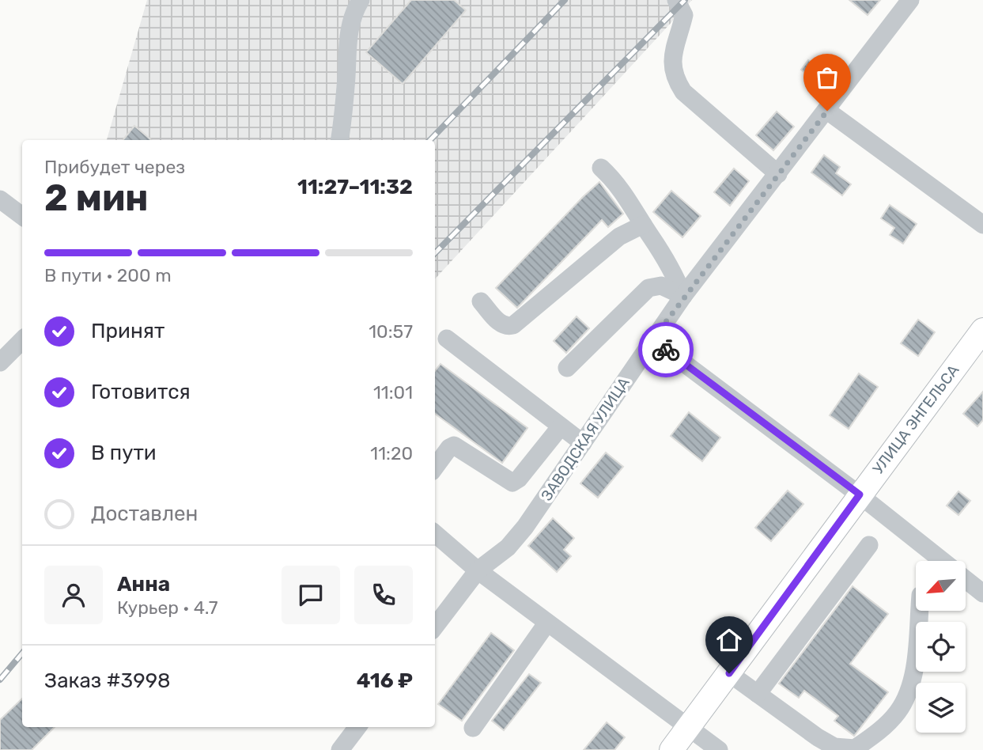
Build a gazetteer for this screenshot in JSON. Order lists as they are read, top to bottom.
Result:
{
  "streets": {
    "main road": ["УЛИЦА ЭНГЕЛЬСА"],
    "street": ["ЗАВОДСКАЯ УЛИЦА"]
  },
  "north": "bottom left",
  "page": {
    "heading": ["2 мин", "Прибудет через", "11:27–11:32"],
    "panel": [
      "Анна",
      "Курьер · 4.7",
      "Заказ #3998",
      "416 ₽"
    ],
    "bar": "В пути · 200 m",
    "list": [
      ["Принят", "10:57"],
      ["Готовится", "11:01"],
      ["В пути", "11:20"],
      "Доставлен"
    ]
  }
}
